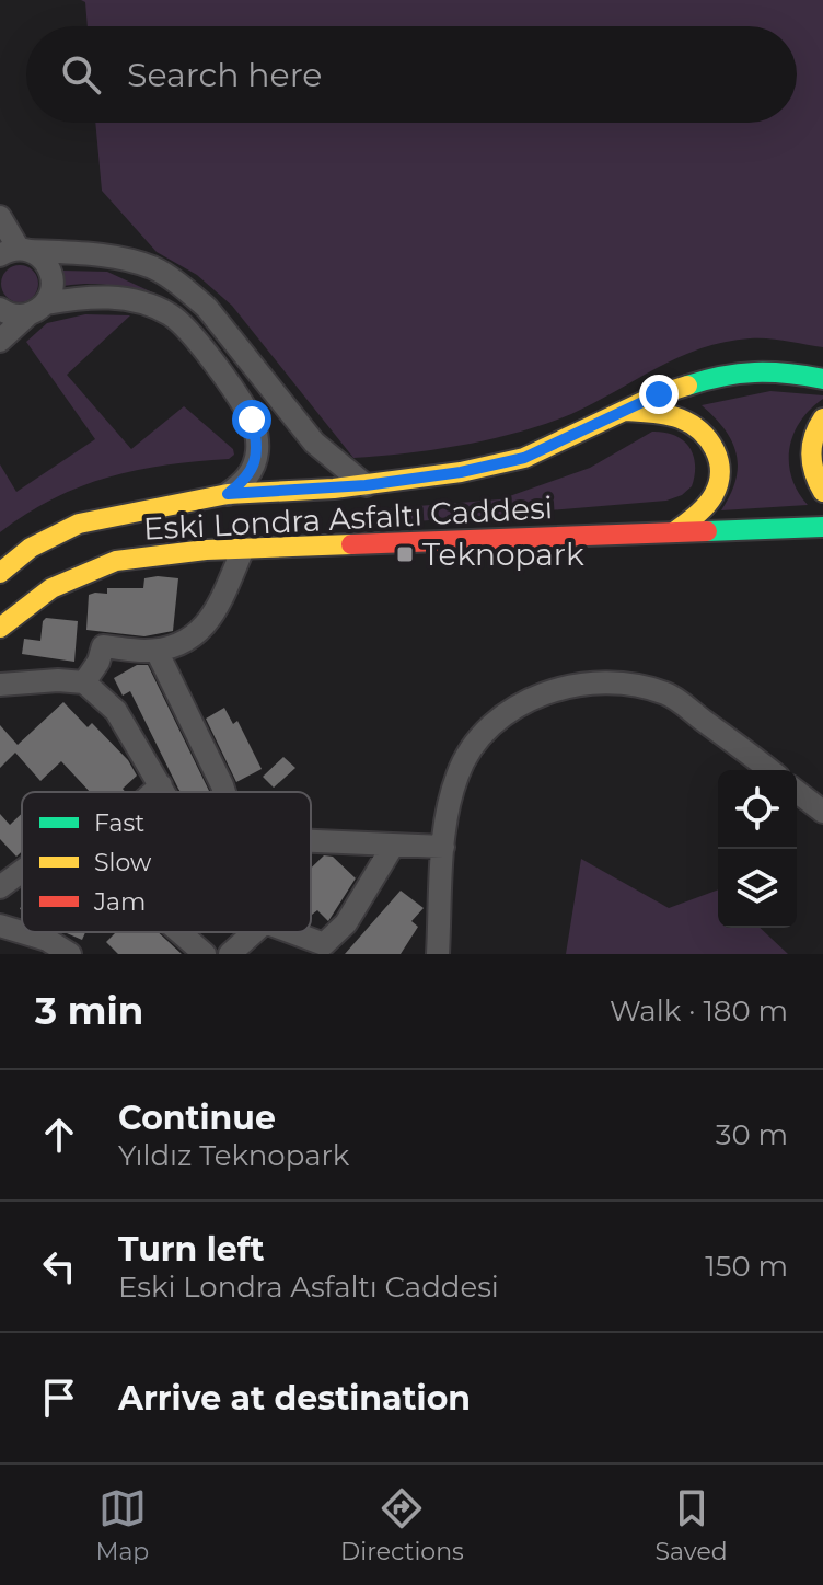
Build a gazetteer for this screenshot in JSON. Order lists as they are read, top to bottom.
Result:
{
  "streets": {
    "main road": ["Eski Londra Asfaltı Caddesi"]
  },
  "places": {
    "transit": ["Teknopark"]
  },
  "legend": ["Fast", "Slow", "Jam"],
  "page": {
    "search": "Search here",
    "heading": ["3 min", "Walk · 180 m"],
    "list": [
      ["Continue", "Yıldız Teknopark", "30 m"],
      ["Turn left", "Eski Londra Asfaltı Caddesi", "150 m"],
      "Arrive at destination"
    ],
    "nav": ["Map", "Directions", "Saved"]
  }
}
